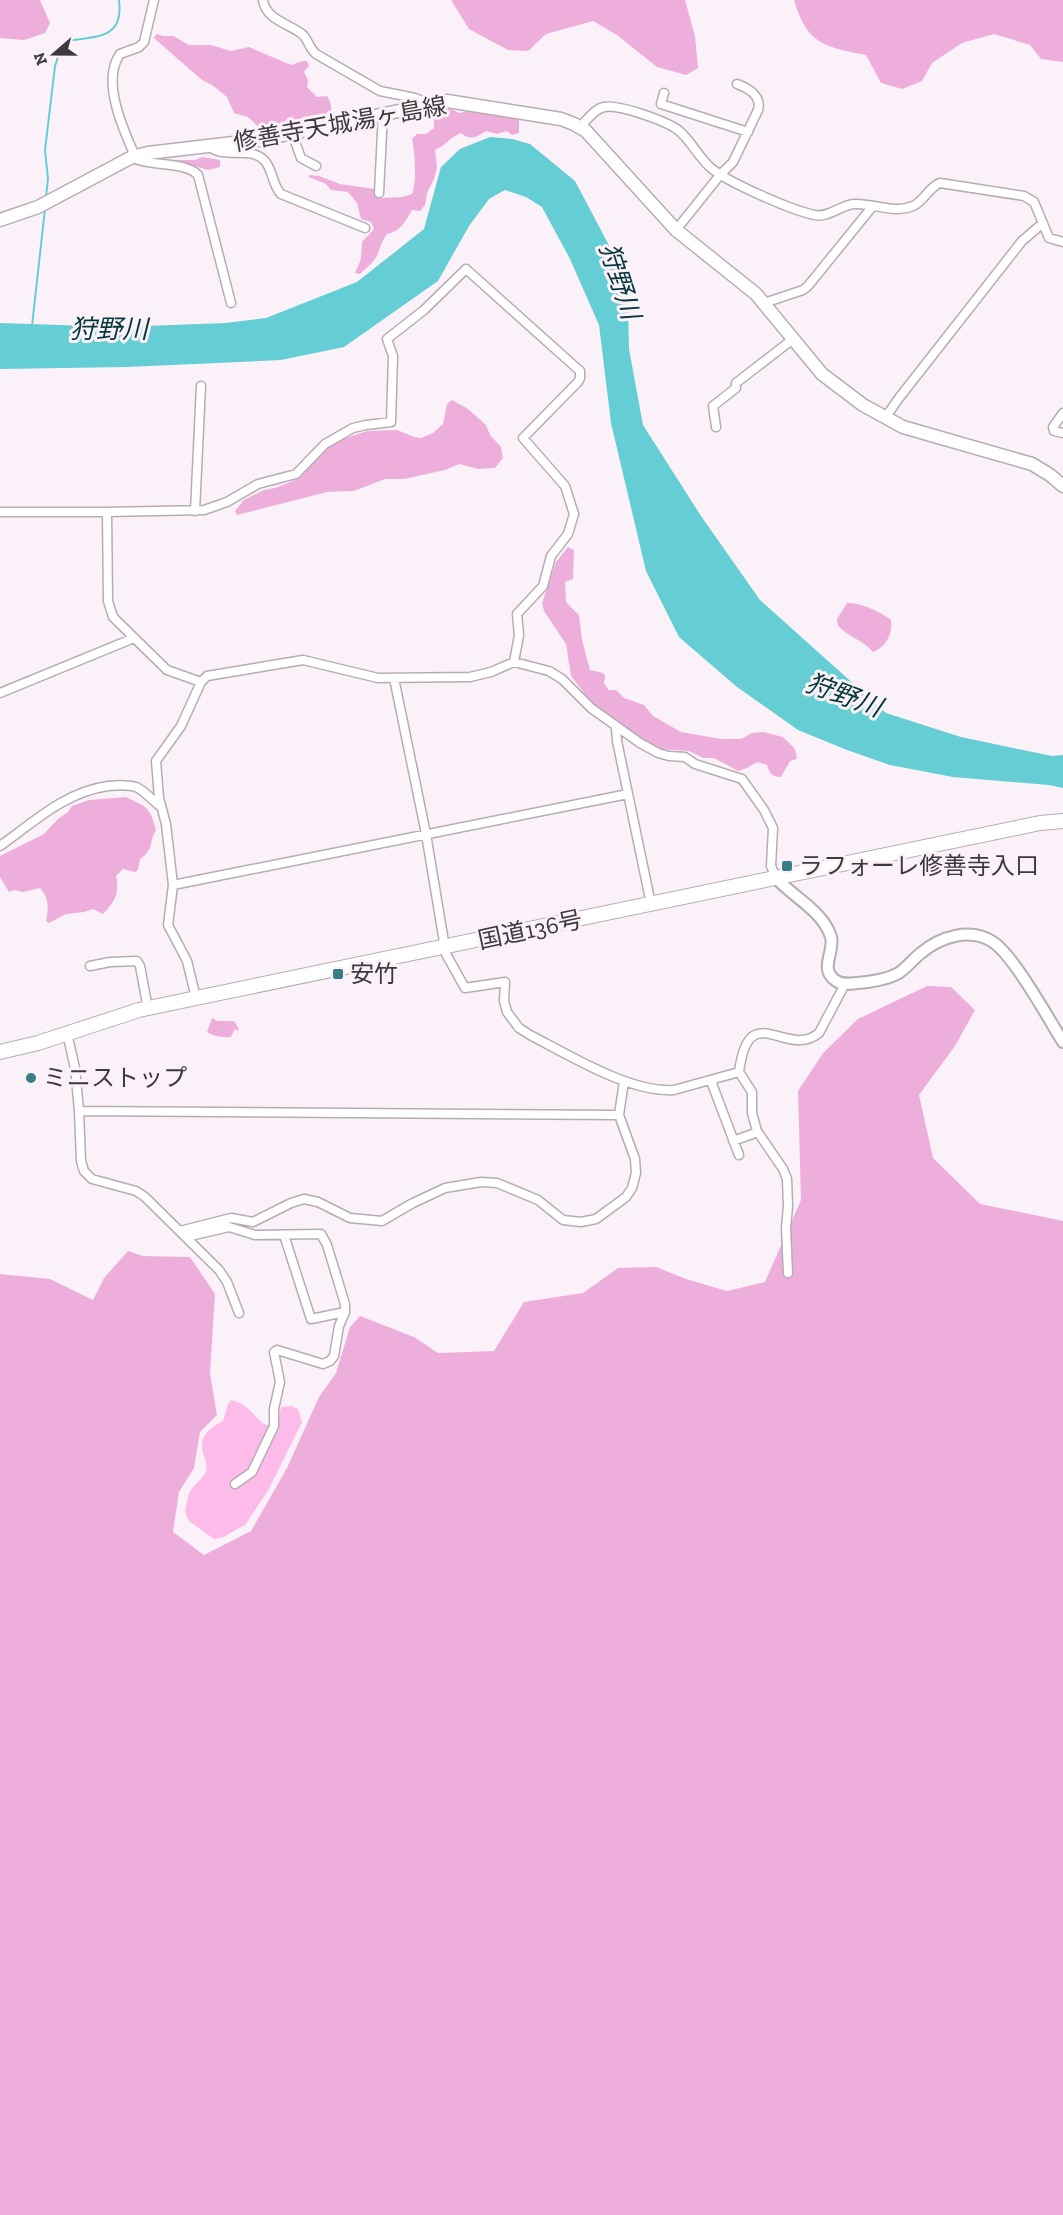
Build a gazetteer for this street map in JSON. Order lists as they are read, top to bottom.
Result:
{
  "streets": {
    "highway": ["国道136号"],
    "main road": ["修善寺天城湯ヶ島線"]
  },
  "water": ["狩野川"],
  "places": {
    "transit": ["ラフォーレ修善寺入口", "安竹"],
    "other": ["ミニストップ"]
  },
  "north": "left"
}
